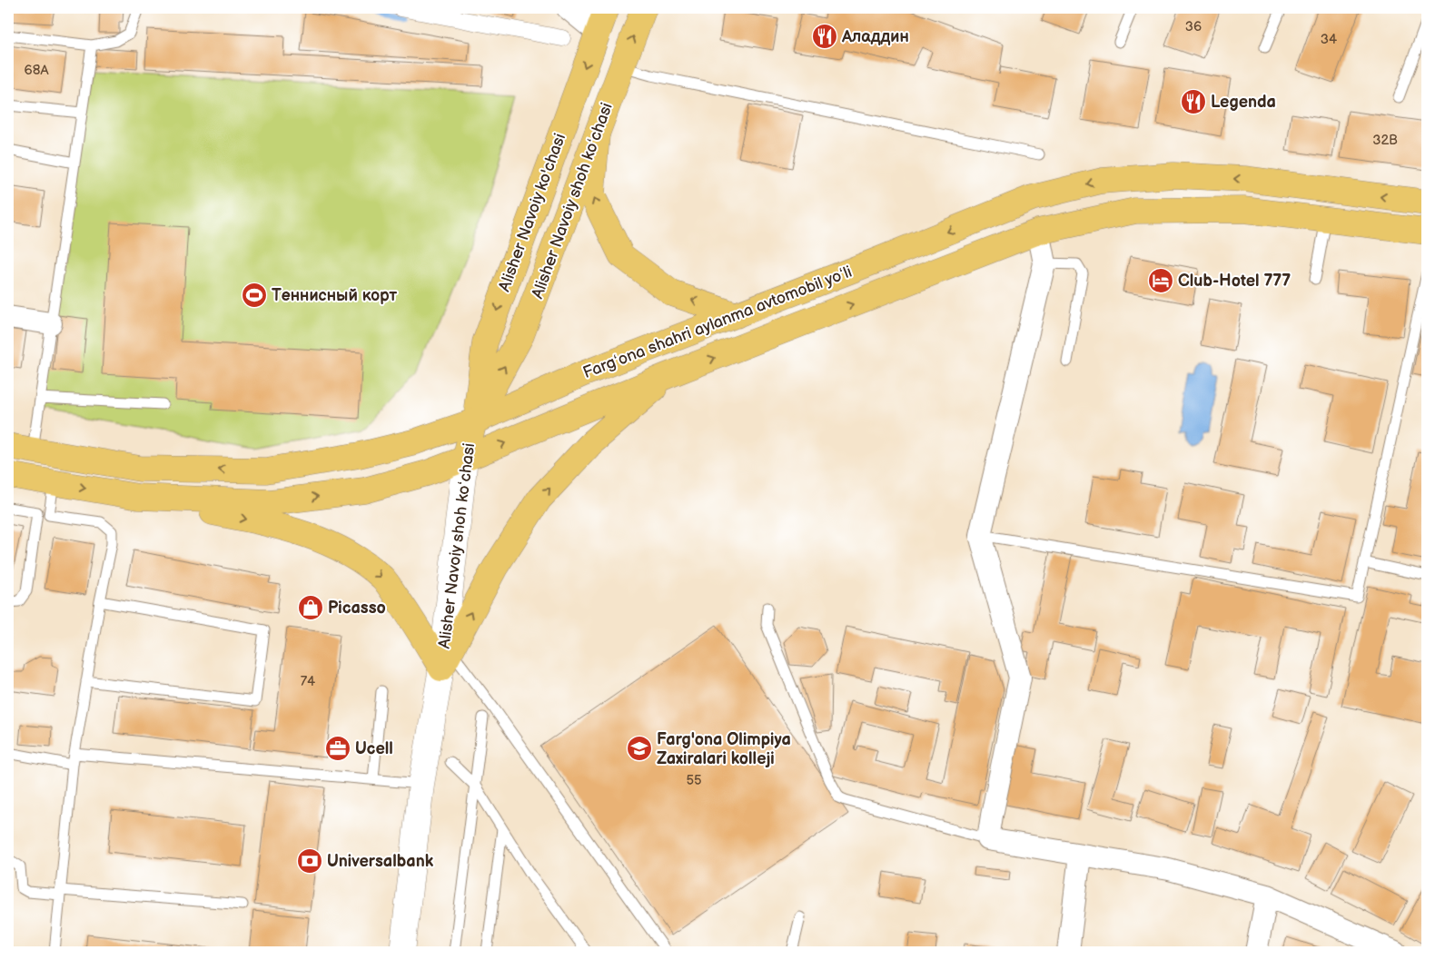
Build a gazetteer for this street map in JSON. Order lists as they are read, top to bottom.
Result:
{
  "streets": {
    "main road": ["Alisher Navoiy shoh koʻchasi", "Alisher Navoiy ko'chasi", "Fargʻona shahri aylanma avtomobil yoʻli"]
  },
  "crossings": [
    ["Alisher Navoiy shoh koʻchasi", "Alisher Navoiy ko'chasi"],
    ["Alisher Navoiy shoh koʻchasi", "Fargʻona shahri aylanma avtomobil yoʻli"],
    ["Alisher Navoiy ko'chasi", "Fargʻona shahri aylanma avtomobil yoʻli"]
  ],
  "one_way": ["Alisher Navoiy ko'chasi"],
  "places": {
    "restaurant": ["Аладдин", "Legenda"],
    "hotel": ["Club-Hotel 777"],
    "sports": ["Теннисный корт"],
    "shop": ["Picasso"],
    "office": ["Ucell"],
    "school or university": ["Farg'ona Olimpiya Zaxiralari kolleji"],
    "bank": ["Universalbank"]
  },
  "house_numbers": [
    "36",
    "34",
    "68А",
    "32В",
    "74",
    "55"
  ]
}
